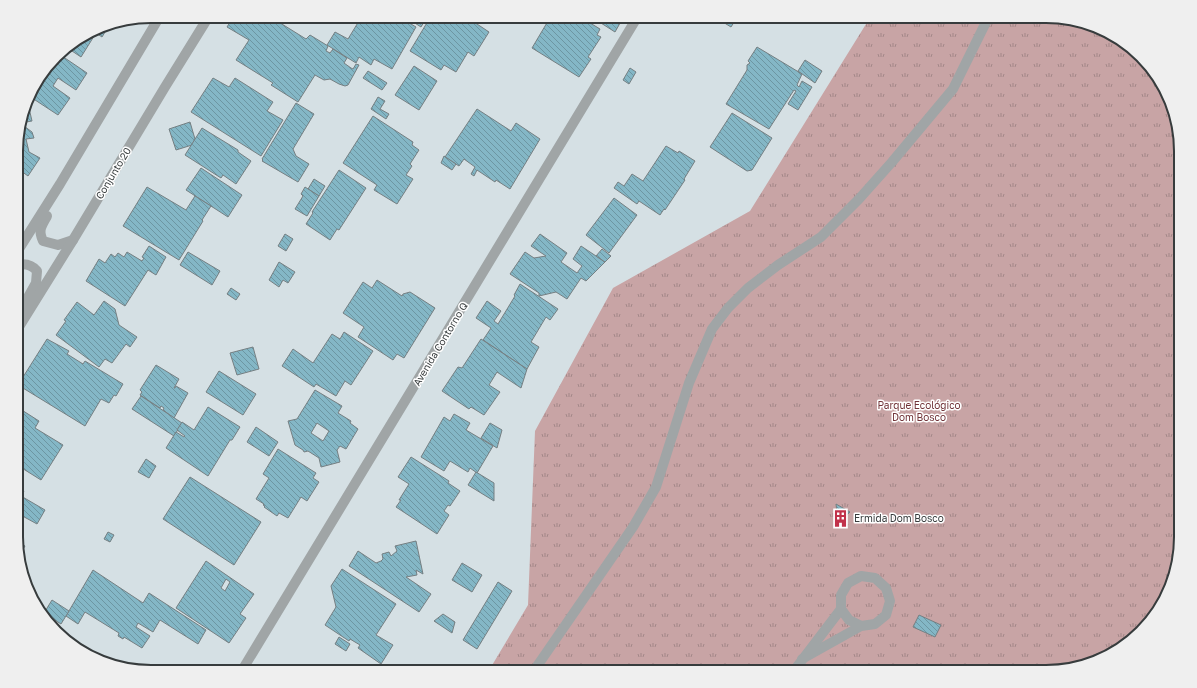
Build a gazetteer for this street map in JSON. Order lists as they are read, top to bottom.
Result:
{
  "streets": {
    "street": ["Conjunto 20", "Avenida Contorno Q"]
  },
  "parks": ["Parque Ecológico Dom Bosco"],
  "places": {
    "building": ["Ermida Dom Bosco"]
  }
}
